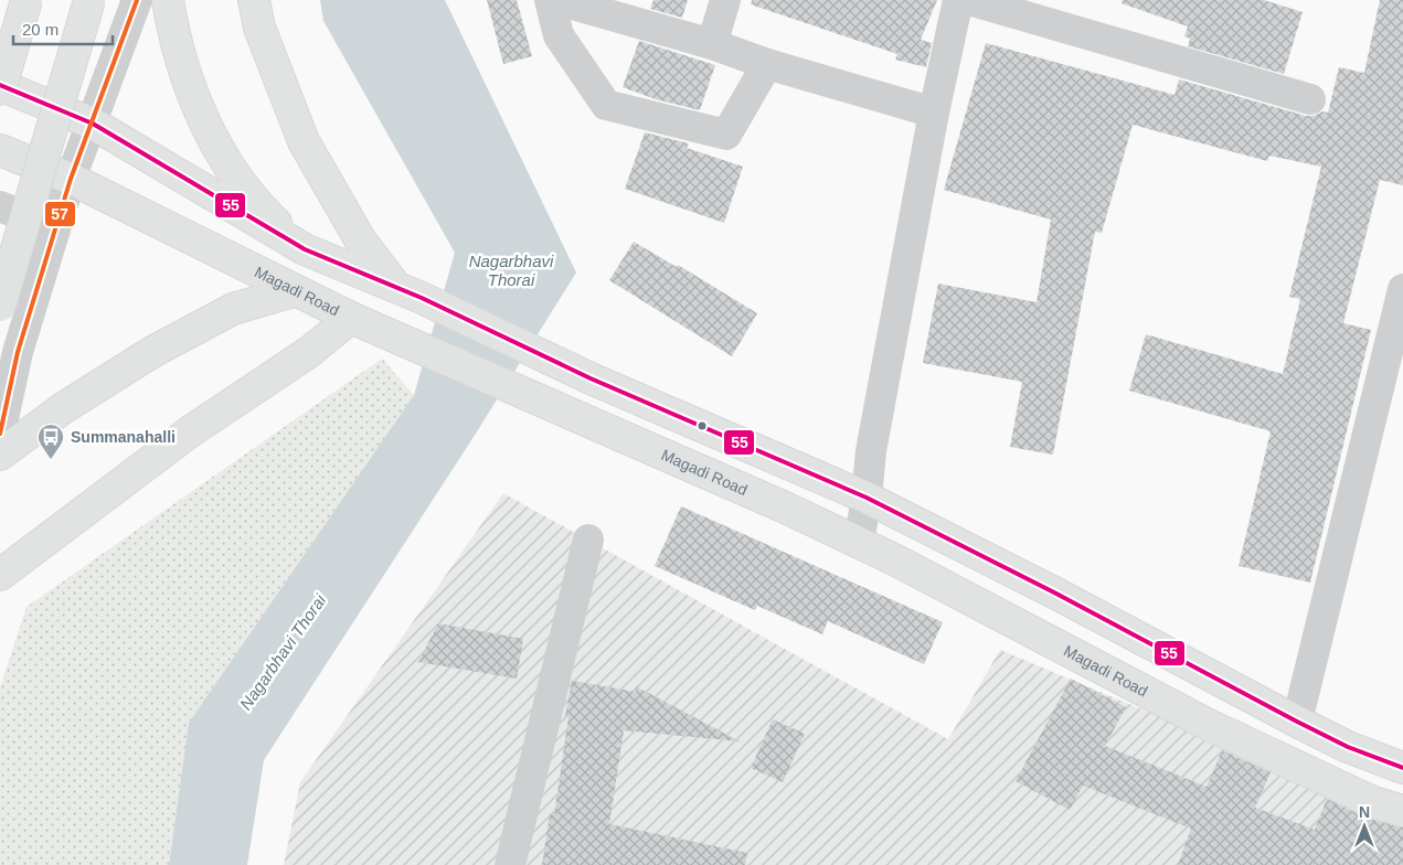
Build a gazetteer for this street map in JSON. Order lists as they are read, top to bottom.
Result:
{
  "streets": {
    "main road": ["Magadi Road"]
  },
  "water": ["Nagarbhavi Thorai"],
  "places": {
    "bus stop": ["Summanahalli"]
  },
  "lines": ["transit line 57", "transit line 55"],
  "scale_bar": "20 m",
  "north": "top"
}
